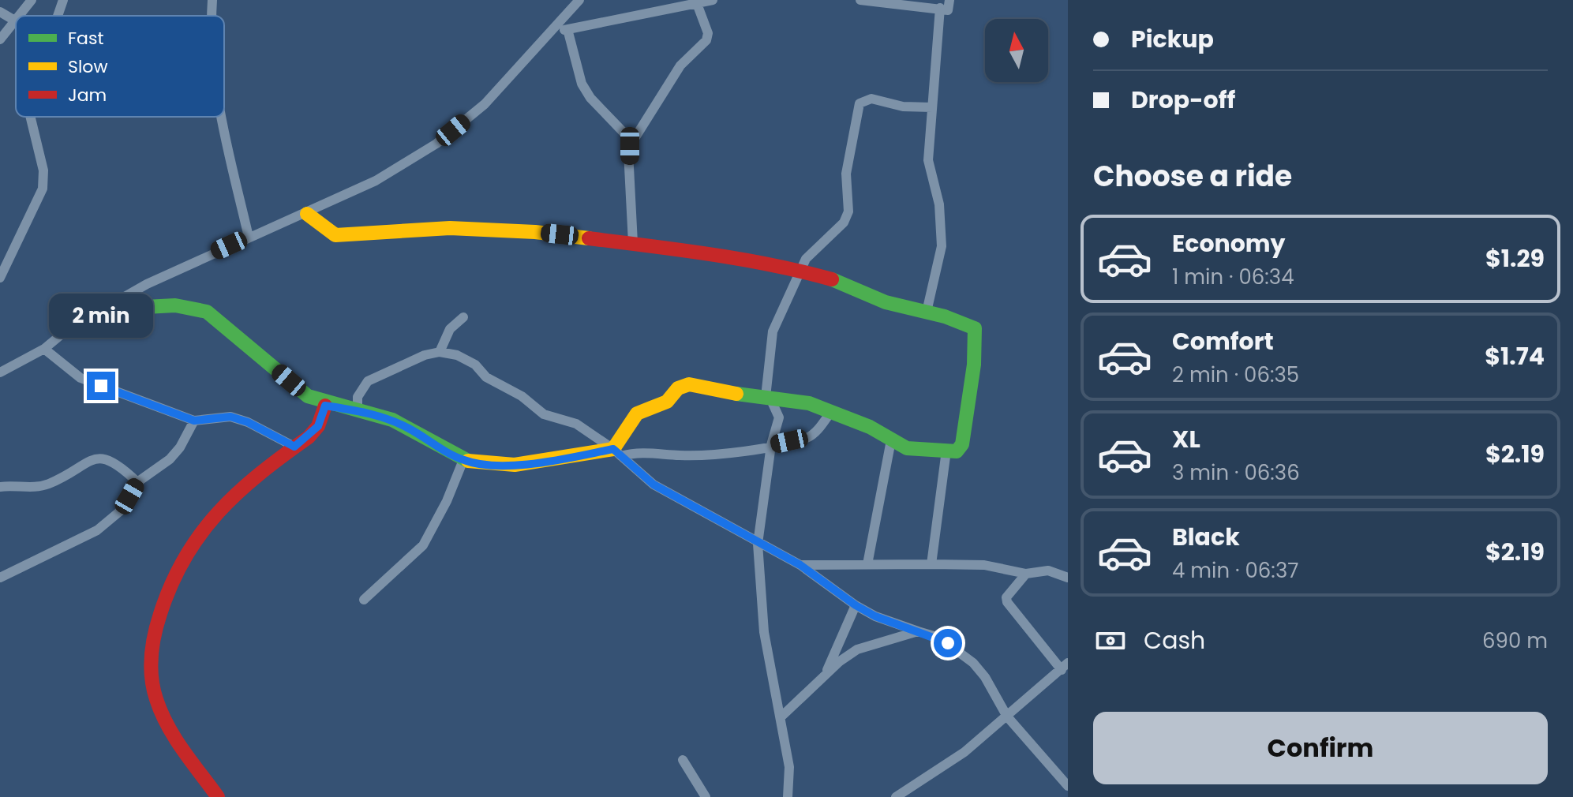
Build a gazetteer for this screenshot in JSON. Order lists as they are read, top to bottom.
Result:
{
  "legend": ["Fast", "Slow", "Jam"],
  "north": "top",
  "page": {
    "banner": ["Pickup", "Drop-off"],
    "heading": "Choose a ride",
    "list": [
      {
        "name": "Economy",
        "note": "1 min · 06:34",
        "value": "$1.29"
      },
      {
        "name": "Comfort",
        "note": "2 min · 06:35",
        "value": "$1.74"
      },
      {
        "name": "XL",
        "note": "3 min · 06:36",
        "value": "$2.19"
      },
      {
        "name": "Black",
        "note": "4 min · 06:37",
        "value": "$2.19"
      }
    ],
    "bubble": "2 min",
    "pay": ["Cash", "690 m"],
    "buttons": "Confirm"
  }
}
